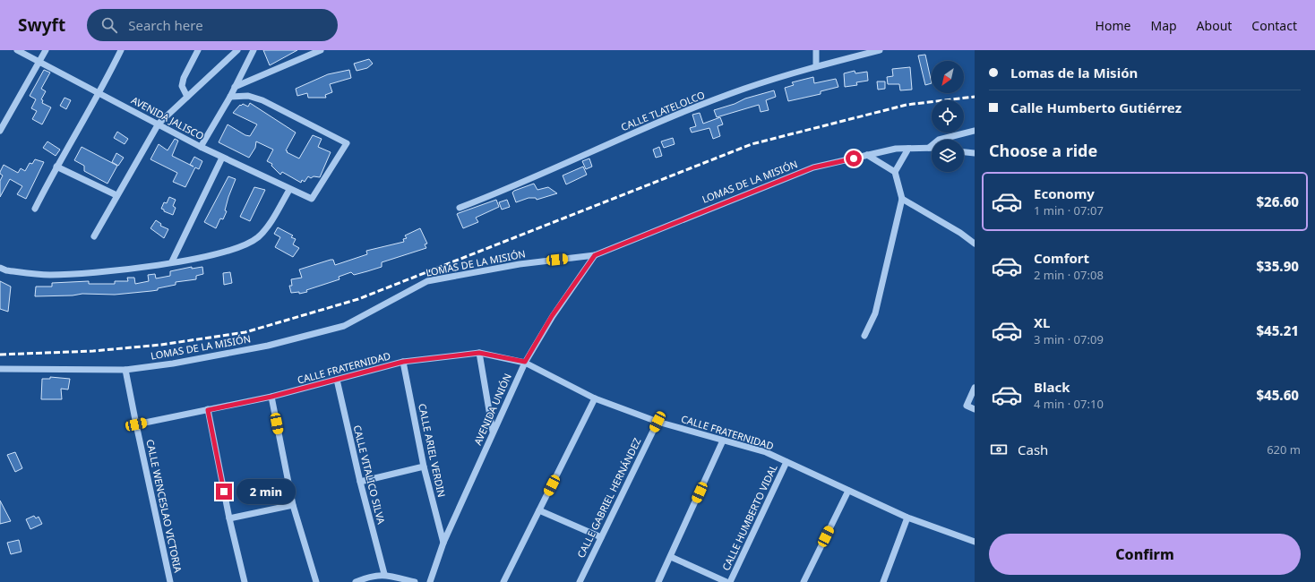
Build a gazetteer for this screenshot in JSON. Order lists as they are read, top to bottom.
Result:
{
  "streets": {
    "street": [
      "CALLE TLATELOLCO",
      "AVENIDA JALISCO",
      "LOMAS DE LA MISIÓN",
      "CALLE FRATERNIDAD",
      "AVENIDA UNIÓN",
      "CALLE ARIEL VERDIN",
      "CALLE VITALICO SILVA",
      "CALLE GABRIEL HERNÁNDEZ",
      "CALLE WENCESLAO VICTORIA",
      "CALLE HUMBERTO VIDAL"
    ]
  },
  "crossings": [
    ["LOMAS DE LA MISIÓN", "AVENIDA UNIÓN"],
    ["LOMAS DE LA MISIÓN", "CALLE WENCESLAO VICTORIA"],
    ["CALLE FRATERNIDAD", "AVENIDA UNIÓN"],
    ["CALLE FRATERNIDAD", "CALLE ARIEL VERDIN"],
    ["CALLE FRATERNIDAD", "CALLE VITALICO SILVA"],
    ["CALLE FRATERNIDAD", "CALLE GABRIEL HERNÁNDEZ"],
    ["CALLE FRATERNIDAD", "CALLE WENCESLAO VICTORIA"],
    ["CALLE FRATERNIDAD", "CALLE HUMBERTO VIDAL"],
    ["AVENIDA UNIÓN", "CALLE ARIEL VERDIN"]
  ],
  "north": "bottom left",
  "page": {
    "header": "Swyft",
    "search": "Search here",
    "nav": [
      "Home",
      "Map",
      "About",
      "Contact"
    ],
    "banner": ["Lomas de la Misión", "Calle Humberto Gutiérrez"],
    "heading": "Choose a ride",
    "list": [
      {
        "name": "Economy",
        "note": "1 min · 07:07",
        "value": "$26.60"
      },
      {
        "name": "Comfort",
        "note": "2 min · 07:08",
        "value": "$35.90"
      },
      {
        "name": "XL",
        "note": "3 min · 07:09",
        "value": "$45.21"
      },
      {
        "name": "Black",
        "note": "4 min · 07:10",
        "value": "$45.60"
      }
    ],
    "pay": ["Cash", "620 m"],
    "bubble": "2 min",
    "buttons": "Confirm"
  }
}
